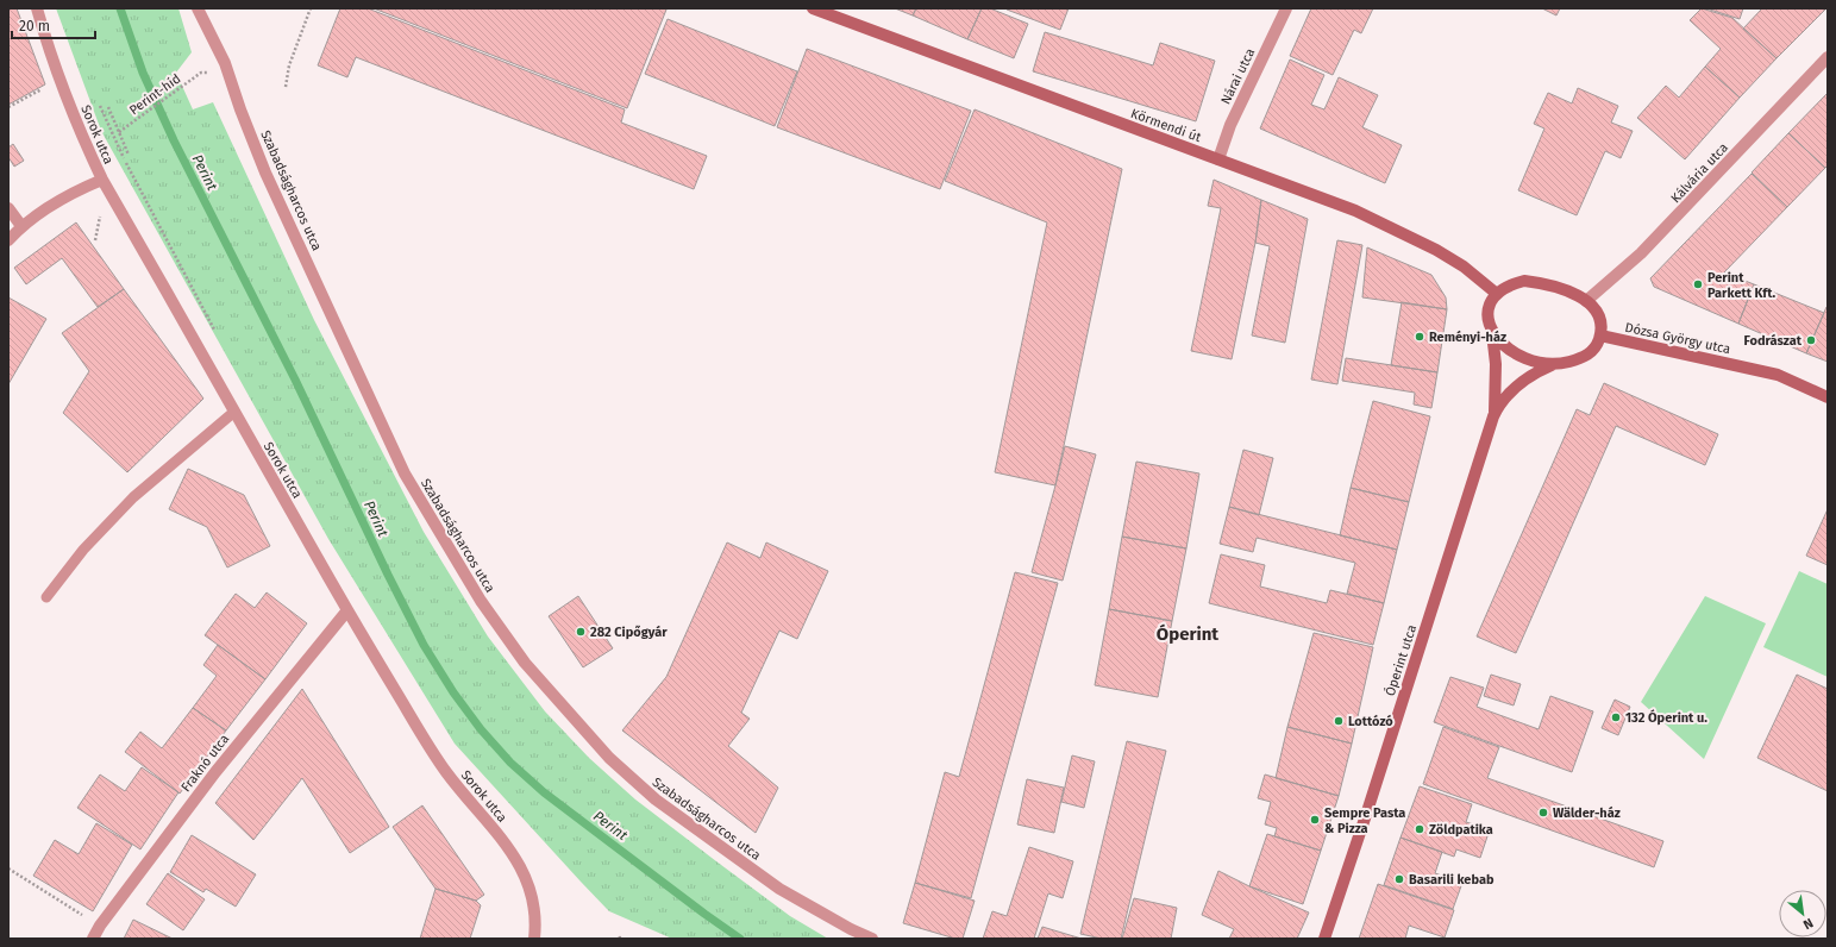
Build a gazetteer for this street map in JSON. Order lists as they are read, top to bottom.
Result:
{
  "streets": {
    "street": [
      "Nárai utca",
      "Körmendi út",
      "Sorok utca",
      "Kálvária utca",
      "Szabadságharcos utca",
      "Dózsa György utca",
      "Óperint utca",
      "Fraknó utca"
    ],
    "path": ["Perint-híd"]
  },
  "crossings": [
    ["Nárai utca", "Körmendi út"],
    ["Körmendi út", "Kálvária utca"],
    ["Körmendi út", "Dózsa György utca"],
    ["Körmendi út", "Óperint utca"],
    ["Sorok utca", "Fraknó utca"],
    ["Kálvária utca", "Dózsa György utca"],
    ["Kálvária utca", "Óperint utca"],
    ["Dózsa György utca", "Óperint utca"]
  ],
  "districts": ["Óperint"],
  "water": ["Perint"],
  "places": [
    "Perint Parkett Kft.",
    "Reményi-ház",
    "Fodrászat",
    "282 Cipőgyár",
    "132 Óperint u.",
    "Lottózó",
    "Wälder-ház",
    "Sempre Pasta & Pizza",
    "Zöldpatika",
    "Basarili kebab"
  ],
  "scale_bar": "20 m",
  "north": "bottom right"
}
